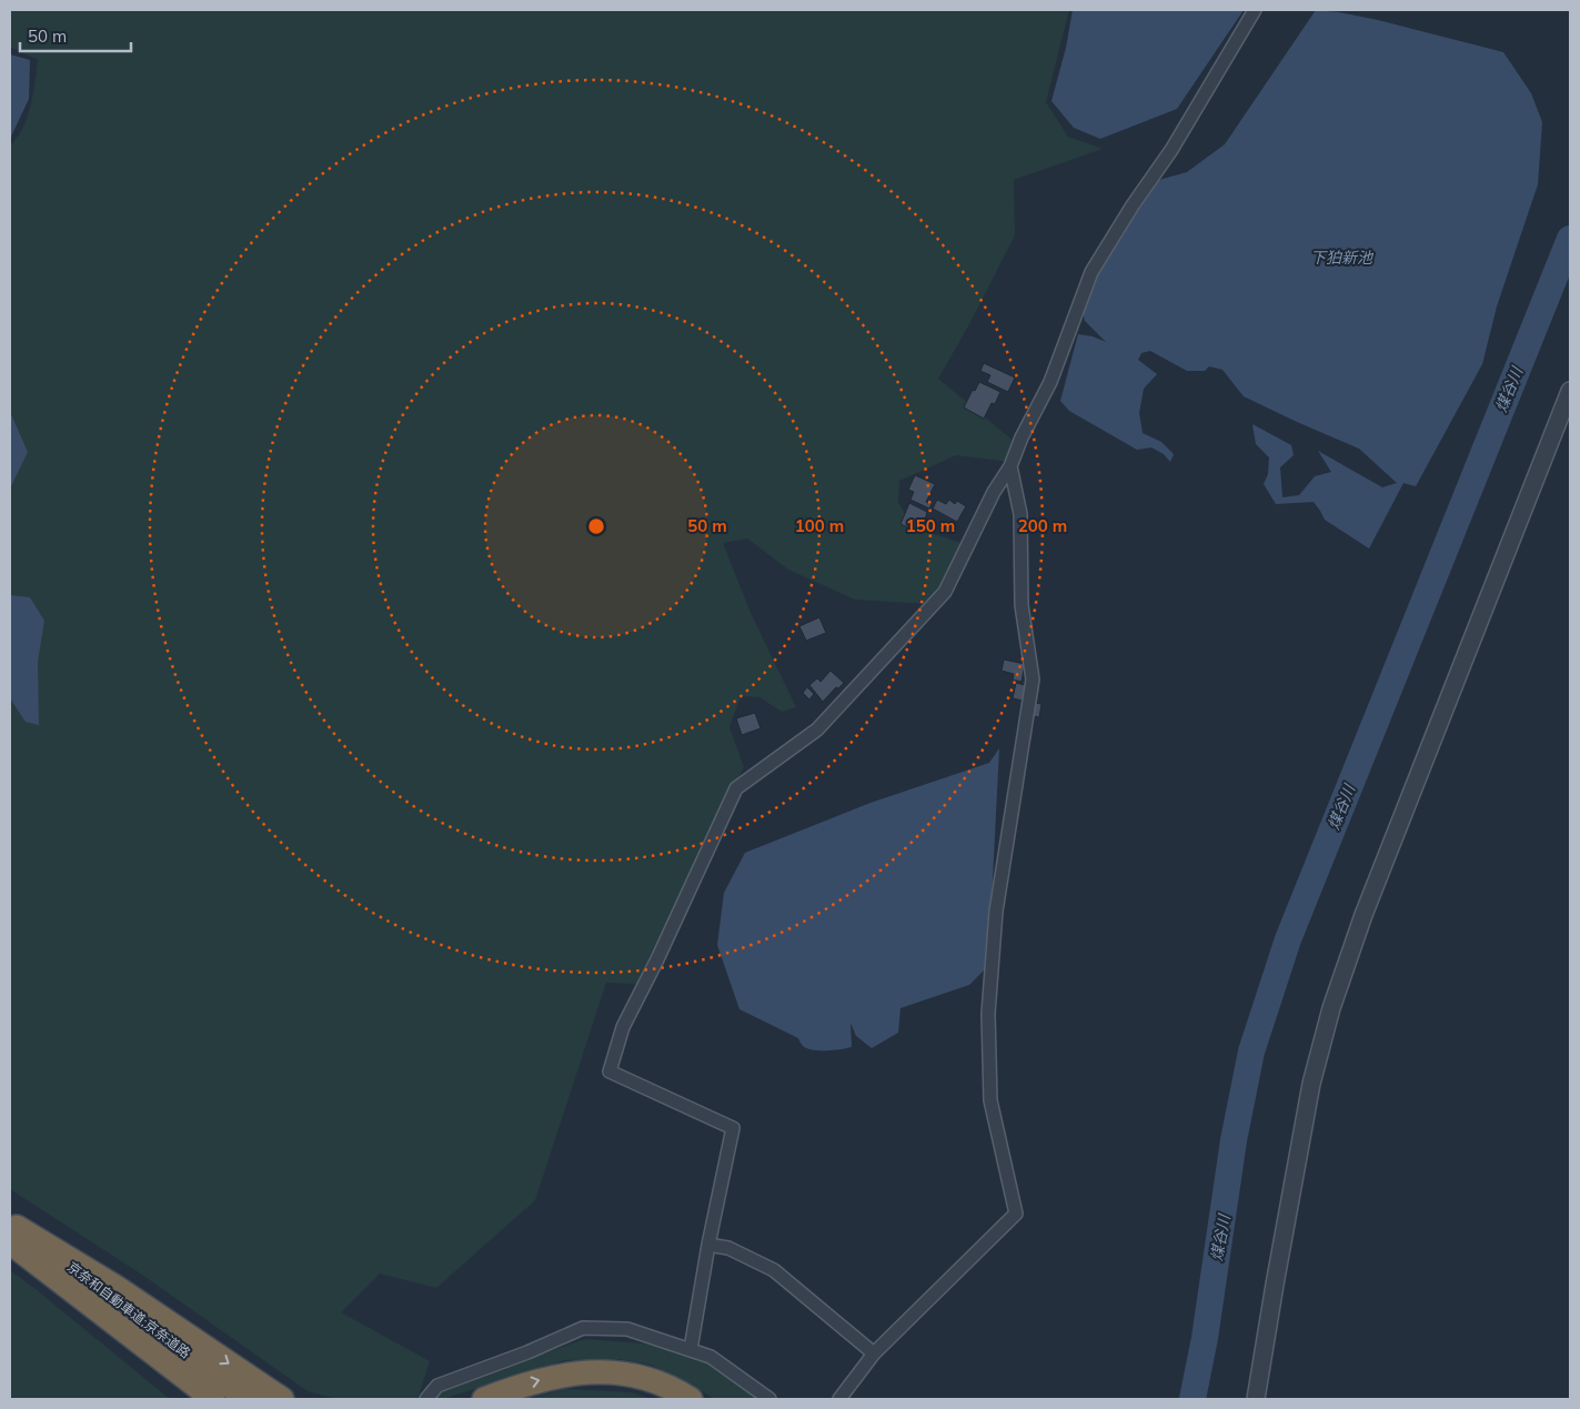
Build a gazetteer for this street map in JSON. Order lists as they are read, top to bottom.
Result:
{
  "streets": {
    "highway": ["京奈和自動車道;京奈道路"]
  },
  "water": ["下狛新池", "煤谷川"],
  "scale_bar": "50 m",
  "rings": [
    "50 m",
    "100 m",
    "150 m",
    "200 m"
  ]
}
